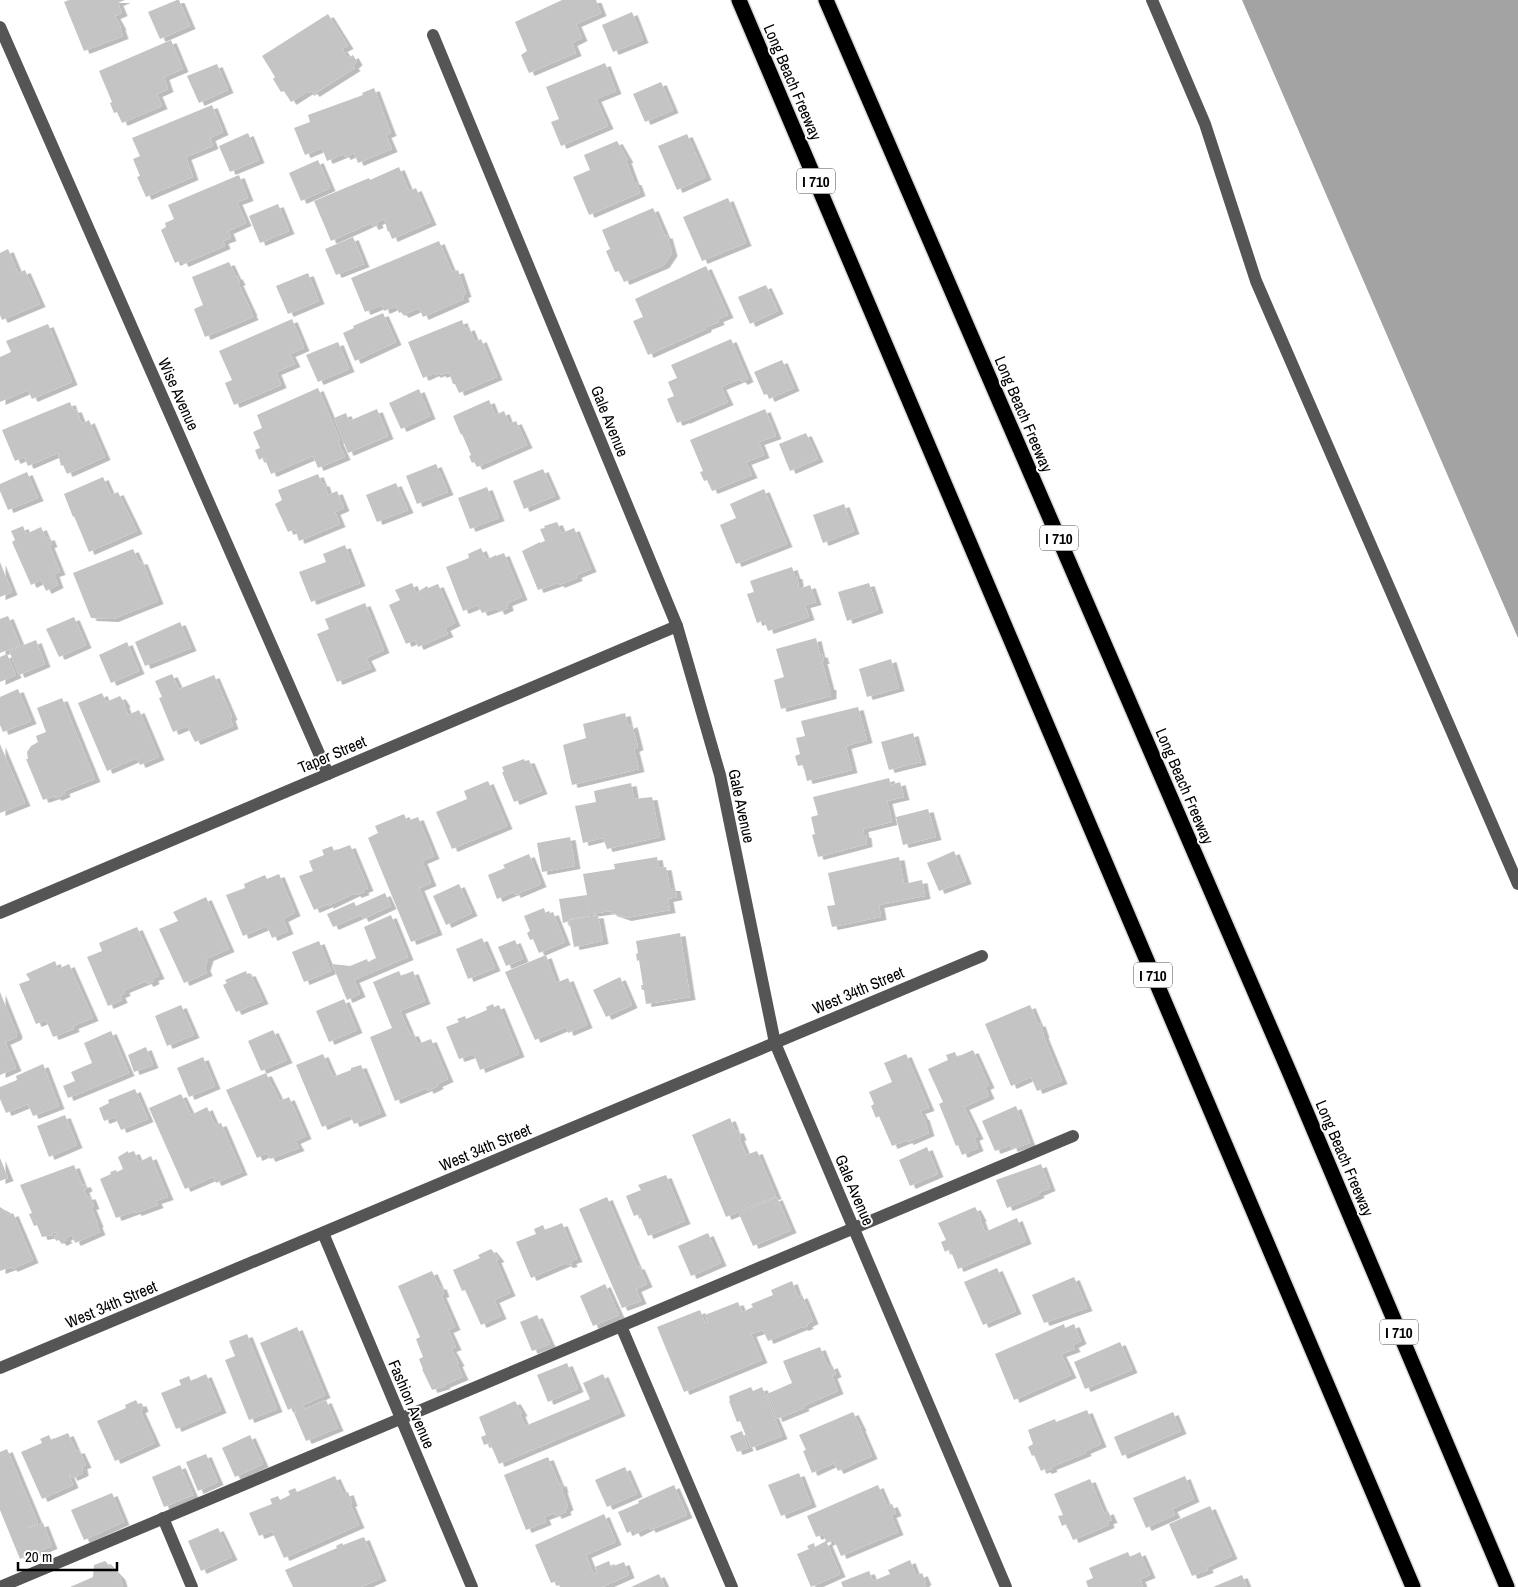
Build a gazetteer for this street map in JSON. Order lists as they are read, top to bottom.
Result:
{
  "streets": {
    "highway": ["Long Beach Freeway", "I 710"],
    "street": [
      "Wise Avenue",
      "Gale Avenue",
      "Taper Street",
      "West 34th Street",
      "Fashion Avenue"
    ]
  },
  "crossings": [
    ["Wise Avenue", "Taper Street"],
    ["Gale Avenue", "Taper Street"],
    ["Gale Avenue", "West 34th Street"],
    ["West 34th Street", "Fashion Avenue"]
  ],
  "scale_bar": "20 m"
}
